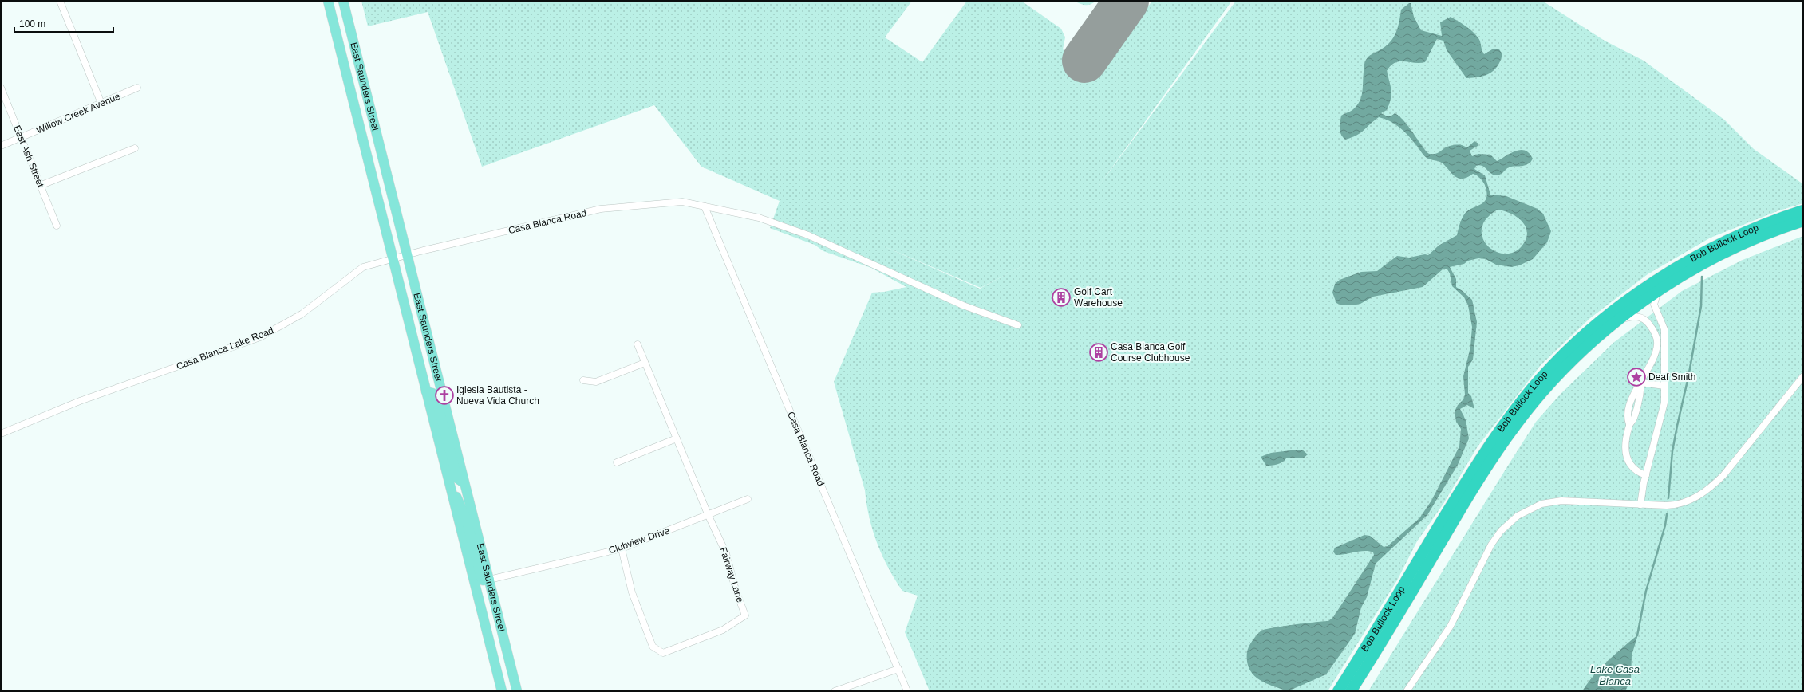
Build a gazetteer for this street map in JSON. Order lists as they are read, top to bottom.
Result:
{
  "streets": {
    "highway": ["Bob Bullock Loop"],
    "main road": ["East Saunders Street"],
    "street": [
      "Willow Creek Avenue",
      "East Ash Street",
      "Casa Blanca Road",
      "Casa Blanca Lake Road",
      "Clubview Drive",
      "Fairway Lane"
    ]
  },
  "crossings": [
    ["East Saunders Street", "Casa Blanca Road"],
    ["East Saunders Street", "Casa Blanca Lake Road"],
    ["East Saunders Street", "Clubview Drive"],
    ["Willow Creek Avenue", "East Ash Street"],
    ["Casa Blanca Road", "Casa Blanca Lake Road"],
    ["Clubview Drive", "Fairway Lane"]
  ],
  "water": ["Lake Casa Blanca"],
  "places": {
    "building": ["Golf Cart Warehouse", "Casa Blanca Golf Course Clubhouse"],
    "place": ["Deaf Smith"],
    "church": ["Iglesia Bautista - Nueva Vida Church"]
  },
  "scale_bar": "100 m"
}
